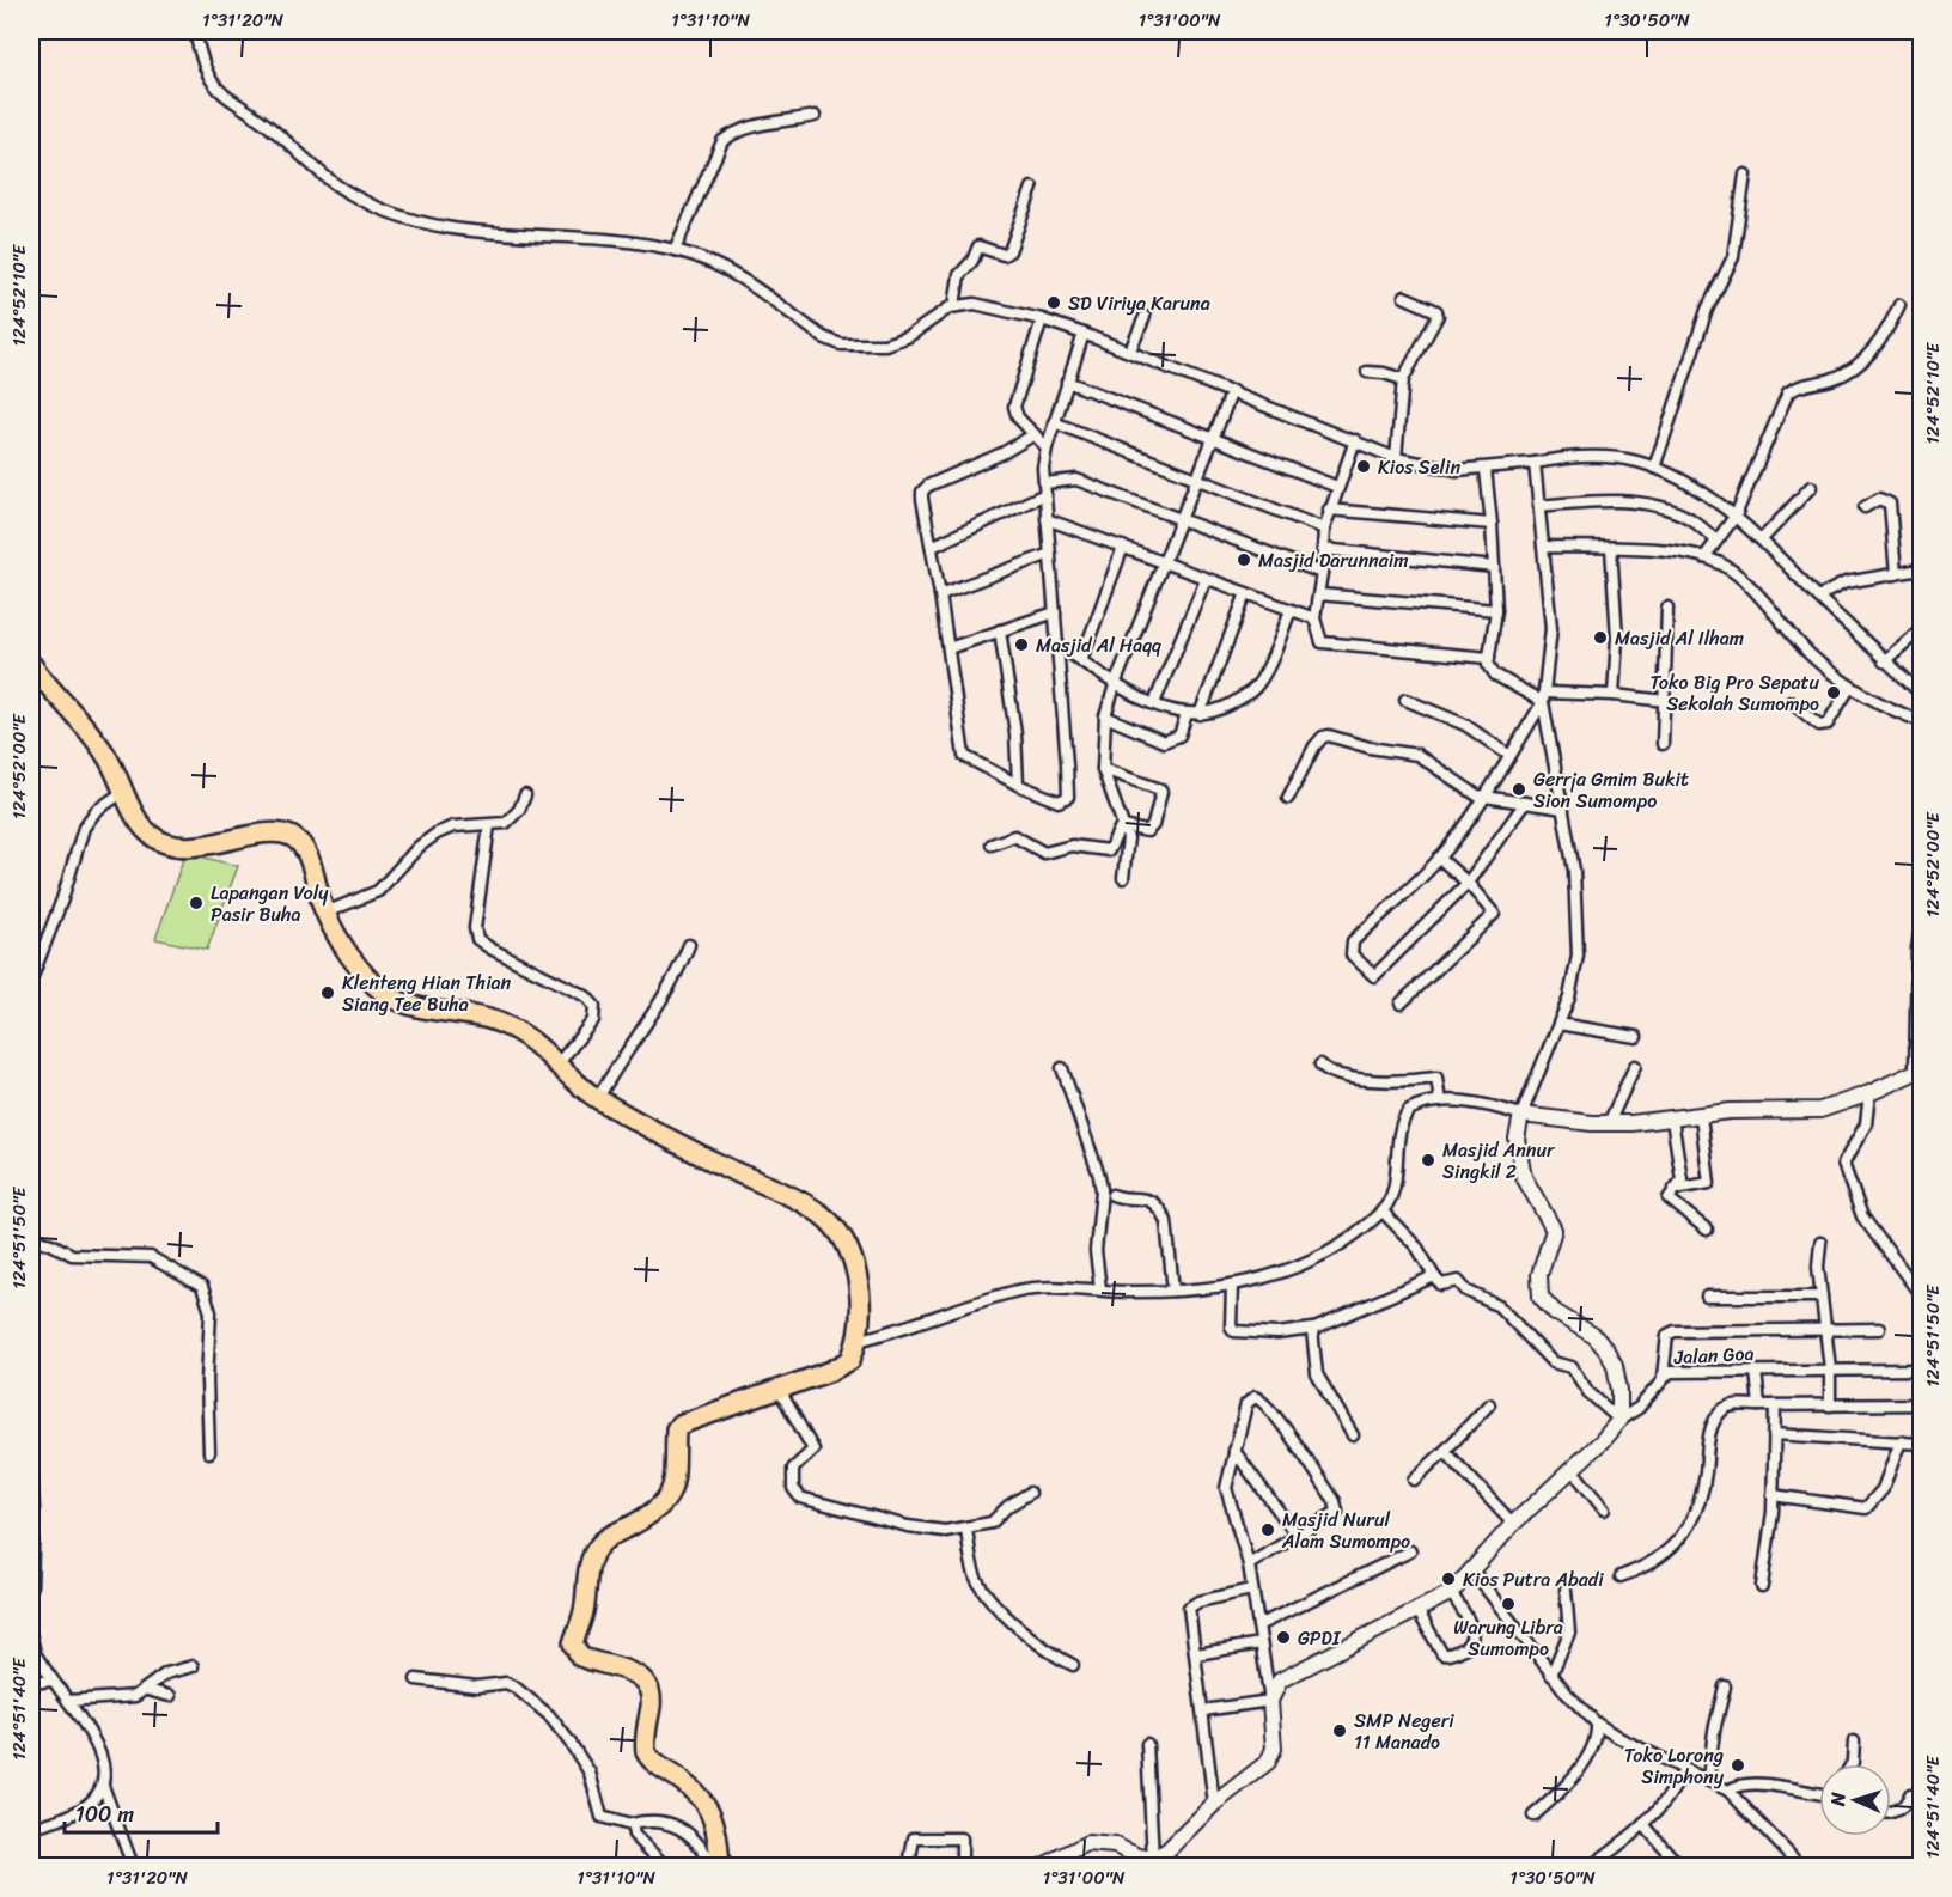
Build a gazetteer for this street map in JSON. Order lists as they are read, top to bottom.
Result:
{
  "streets": {
    "street": ["Jalan Goa"]
  },
  "places": [
    "SD Viriya Karuna",
    "Kios Selin",
    "Masjid Darunnaim",
    "Masjid Al Ilham",
    "Masjid Al Haqq",
    "Toko Big Pro Sepatu Sekolah Sumompo",
    "Gerrja Gmim Bukit Sion Sumompo",
    "Lapangan Voly Pasir Buha",
    "Klenteng Hian Thian Siang Tee Buha",
    "Masjid Annur Singkil 2",
    "Masjid Nurul Alam Sumompo",
    "Kios Putra Abadi",
    "Warung Libra Sumompo",
    "GPDI",
    "SMP Negeri 11 Manado",
    "Toko Lorong Simphony"
  ],
  "scale_bar": "100 m",
  "north": "left",
  "coordinates": [
    "1°31'20\"N",
    "1°31'10\"N",
    "1°31'00\"N",
    "1°30'50\"N",
    "124°52'10\"E",
    "124°52'00\"E",
    "124°51'50\"E",
    "124°51'40\"E"
  ]
}
